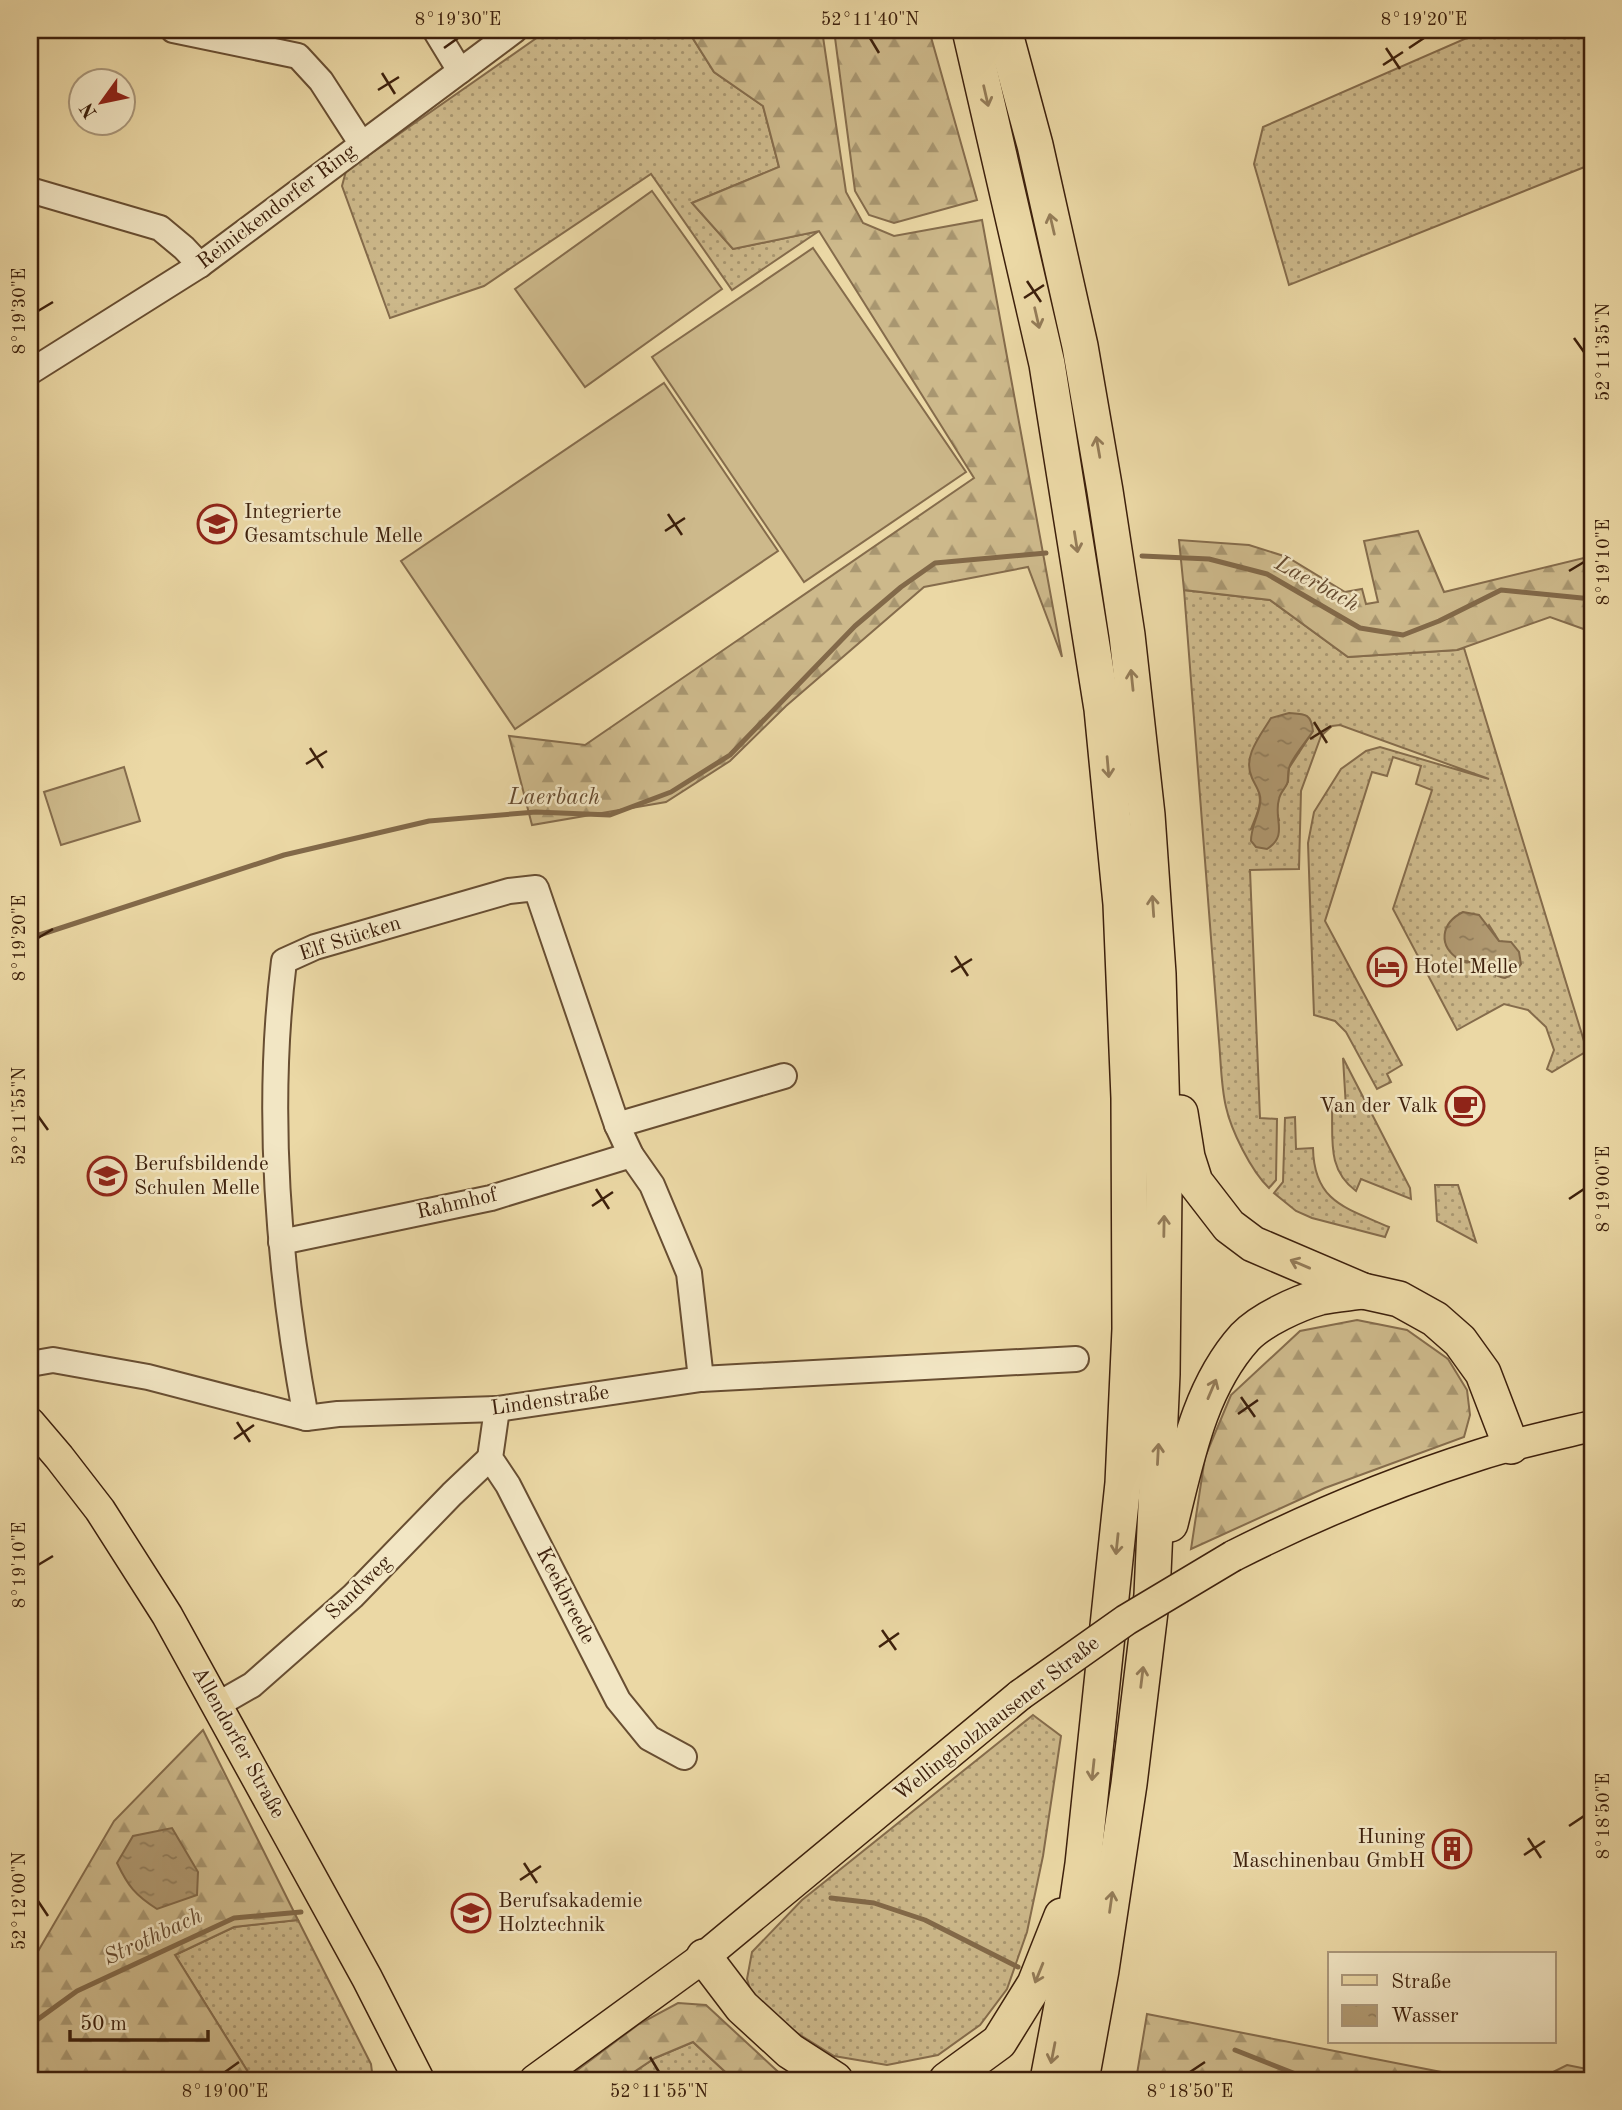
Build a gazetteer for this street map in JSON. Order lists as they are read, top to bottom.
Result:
{
  "streets": {
    "main road": ["Wellingholzhausener Straße", "Allendorfer Straße"],
    "street": [
      "Reinickendorfer Ring",
      "Elf Stücken",
      "Rahmhof",
      "Lindenstraße",
      "Sandweg",
      "Keekbreede"
    ]
  },
  "crossings": [
    ["Elf Stücken", "Rahmhof"],
    ["Elf Stücken", "Lindenstraße"],
    ["Sandweg", "Keekbreede"],
    ["Sandweg", "Allendorfer Straße"]
  ],
  "water": ["Laerbach", "Strothbach"],
  "places": {
    "school or university": ["Integrierte Gesamtschule Melle", "Berufsbildende Schulen Melle", "Berufsakademie Holztechnik"],
    "hotel": ["Hotel Melle"],
    "cafe": ["Van der Valk"],
    "building": ["Huning Maschinenbau GmbH"]
  },
  "legend": ["Straße", "Wasser"],
  "scale_bar": "50 m",
  "north": "bottom left",
  "coordinates": [
    "8°19'30\"E",
    "52°11'40\"N",
    "8°19'20\"E",
    "52°11'35\"N",
    "8°19'10\"E",
    "52°11'55\"N",
    "8°19'00\"E",
    "8°18'50\"E",
    "52°12'00\"N"
  ]
}
